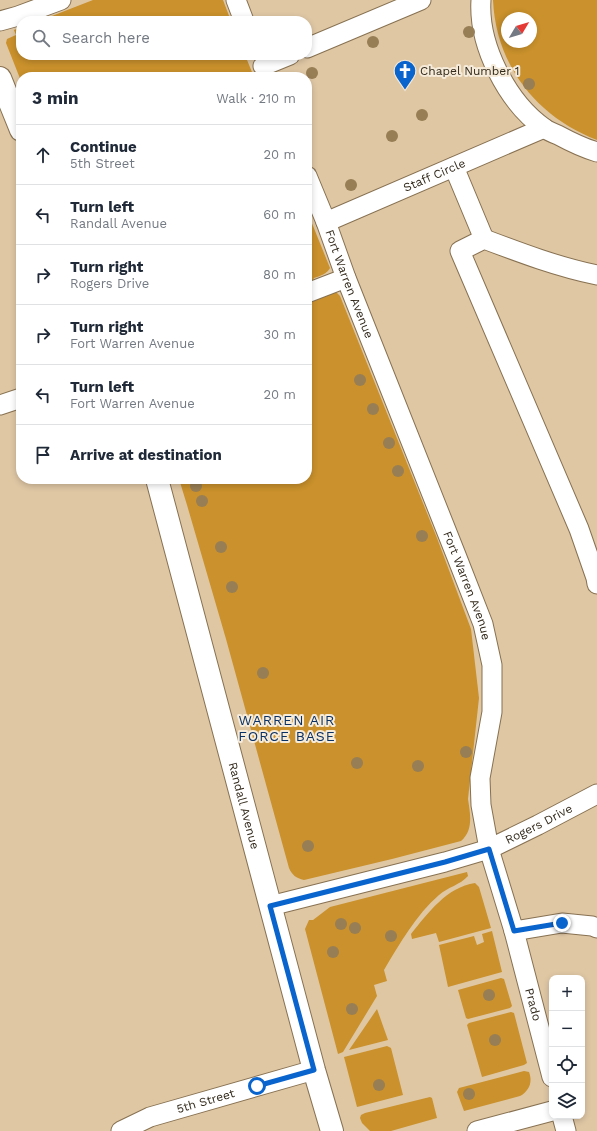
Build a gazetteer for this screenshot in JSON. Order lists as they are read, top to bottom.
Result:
{
  "streets": {
    "street": [
      "Staff Circle",
      "Fort Warren Avenue",
      "Randall Avenue",
      "Rogers Drive",
      "Prado",
      "5th Street"
    ]
  },
  "crossings": [
    ["Staff Circle", "Fort Warren Avenue"],
    ["Fort Warren Avenue", "Rogers Drive"],
    ["Fort Warren Avenue", "Prado"],
    ["Randall Avenue", "Rogers Drive"],
    ["Randall Avenue", "5th Street"]
  ],
  "districts": ["WARREN AIR FORCE BASE"],
  "places": {
    "church": ["Chapel Number 1"]
  },
  "north": "top right",
  "page": {
    "search": "Search here",
    "heading": ["3 min", "Walk · 210 m"],
    "list": [
      ["Continue", "5th Street", "20 m"],
      ["Turn left", "Randall Avenue", "60 m"],
      ["Turn right", "Rogers Drive", "80 m"],
      ["Turn right", "Fort Warren Avenue", "30 m"],
      ["Turn left", "Fort Warren Avenue", "20 m"],
      "Arrive at destination"
    ],
    "map_buttons": ["+", "−"]
  }
}
